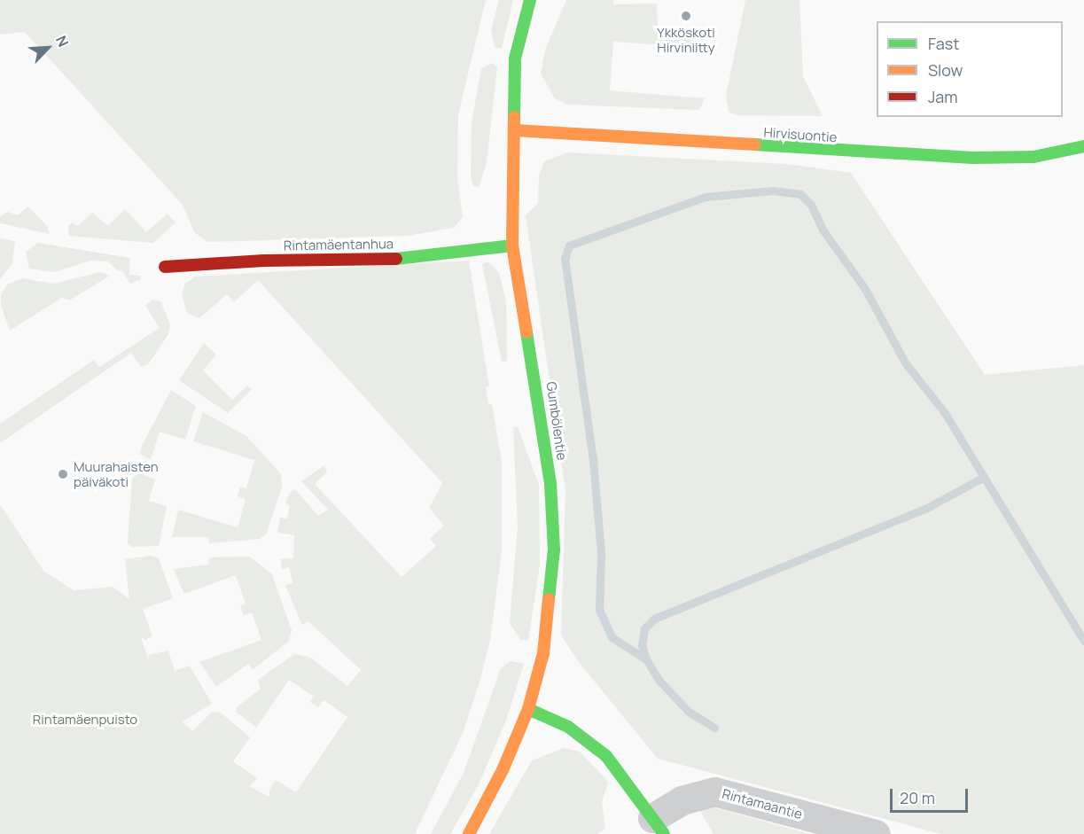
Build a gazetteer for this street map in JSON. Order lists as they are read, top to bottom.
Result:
{
  "streets": {
    "street": [
      "Hirvisuontie",
      "Rintamäentanhua",
      "Gumbölentie",
      "Rintamaantie"
    ]
  },
  "crossings": [
    ["Hirvisuontie", "Gumbölentie"],
    ["Rintamäentanhua", "Gumbölentie"]
  ],
  "parks": ["Rintamäenpuisto"],
  "places": ["Ykköskoti Hirviniitty", "Muurahaisten päiväkoti"],
  "legend": ["Fast", "Slow", "Jam"],
  "scale_bar": "20 m",
  "north": "top right"
}
